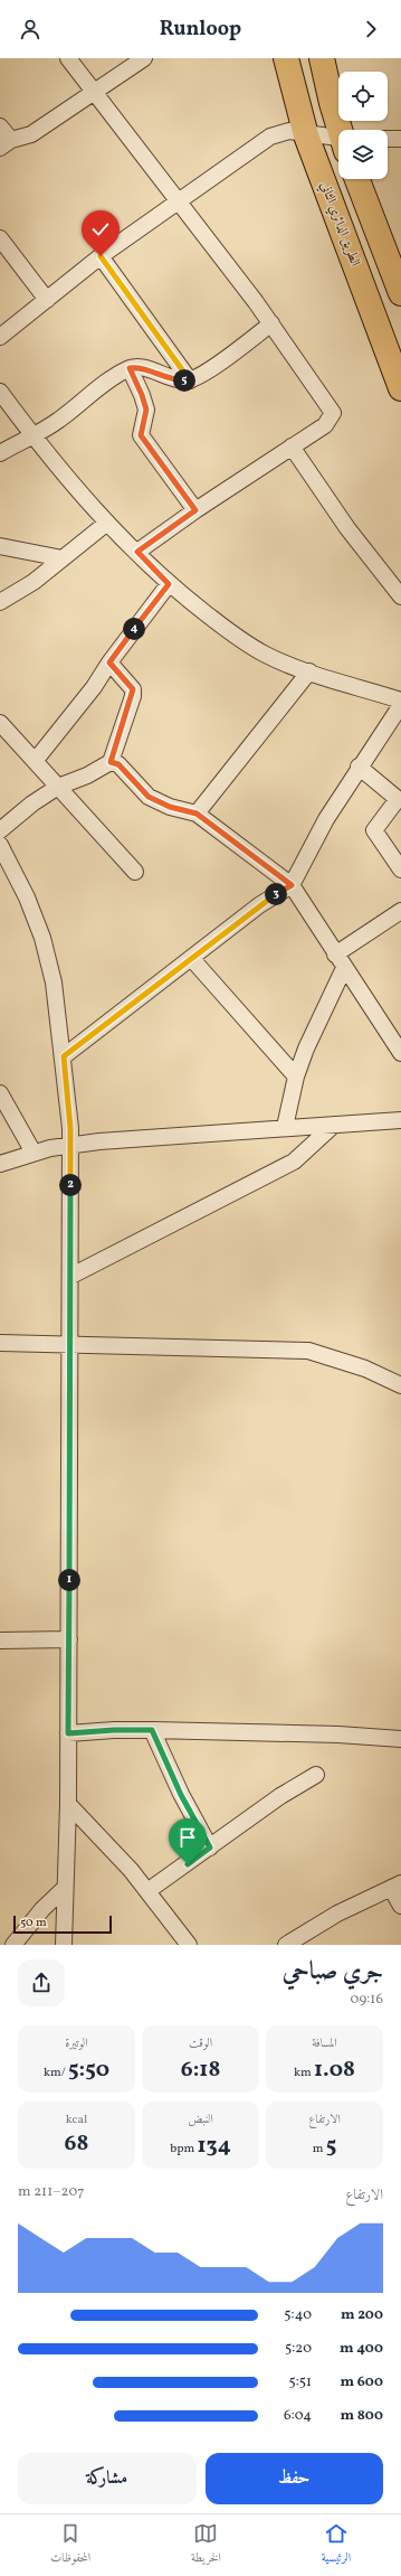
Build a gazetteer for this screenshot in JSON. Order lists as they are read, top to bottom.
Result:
{
  "streets": {
    "main road": ["الطريق الدائري الثاني"]
  },
  "scale_bar": "50 m",
  "page": {
    "header": "Runloop",
    "pins": [
      "5",
      "4",
      "3",
      "2",
      "1"
    ],
    "scale": "50 m",
    "heading": ["جري صباحي", "09:16"],
    "stats": [
      ["المسافة", "1.08 km"],
      ["الوقت", "6:18"],
      ["الوتيرة", "5:50 /km"],
      ["الارتفاع", "5 m"],
      ["النبض", "134 bpm"],
      ["kcal", "68"]
    ],
    "chart": ["الارتفاع", "207–211 m"],
    "list": [
      {
        "name": "200 m",
        "note": "5:40"
      },
      {
        "name": "400 m",
        "note": "5:20"
      },
      {
        "name": "600 m",
        "note": "5:51"
      },
      {
        "name": "800 m",
        "note": "6:04"
      }
    ],
    "buttons": ["حفظ", "مشاركة"],
    "tabs": ["الرئيسية", "الخريطة", "المحفوظات"]
  }
}
